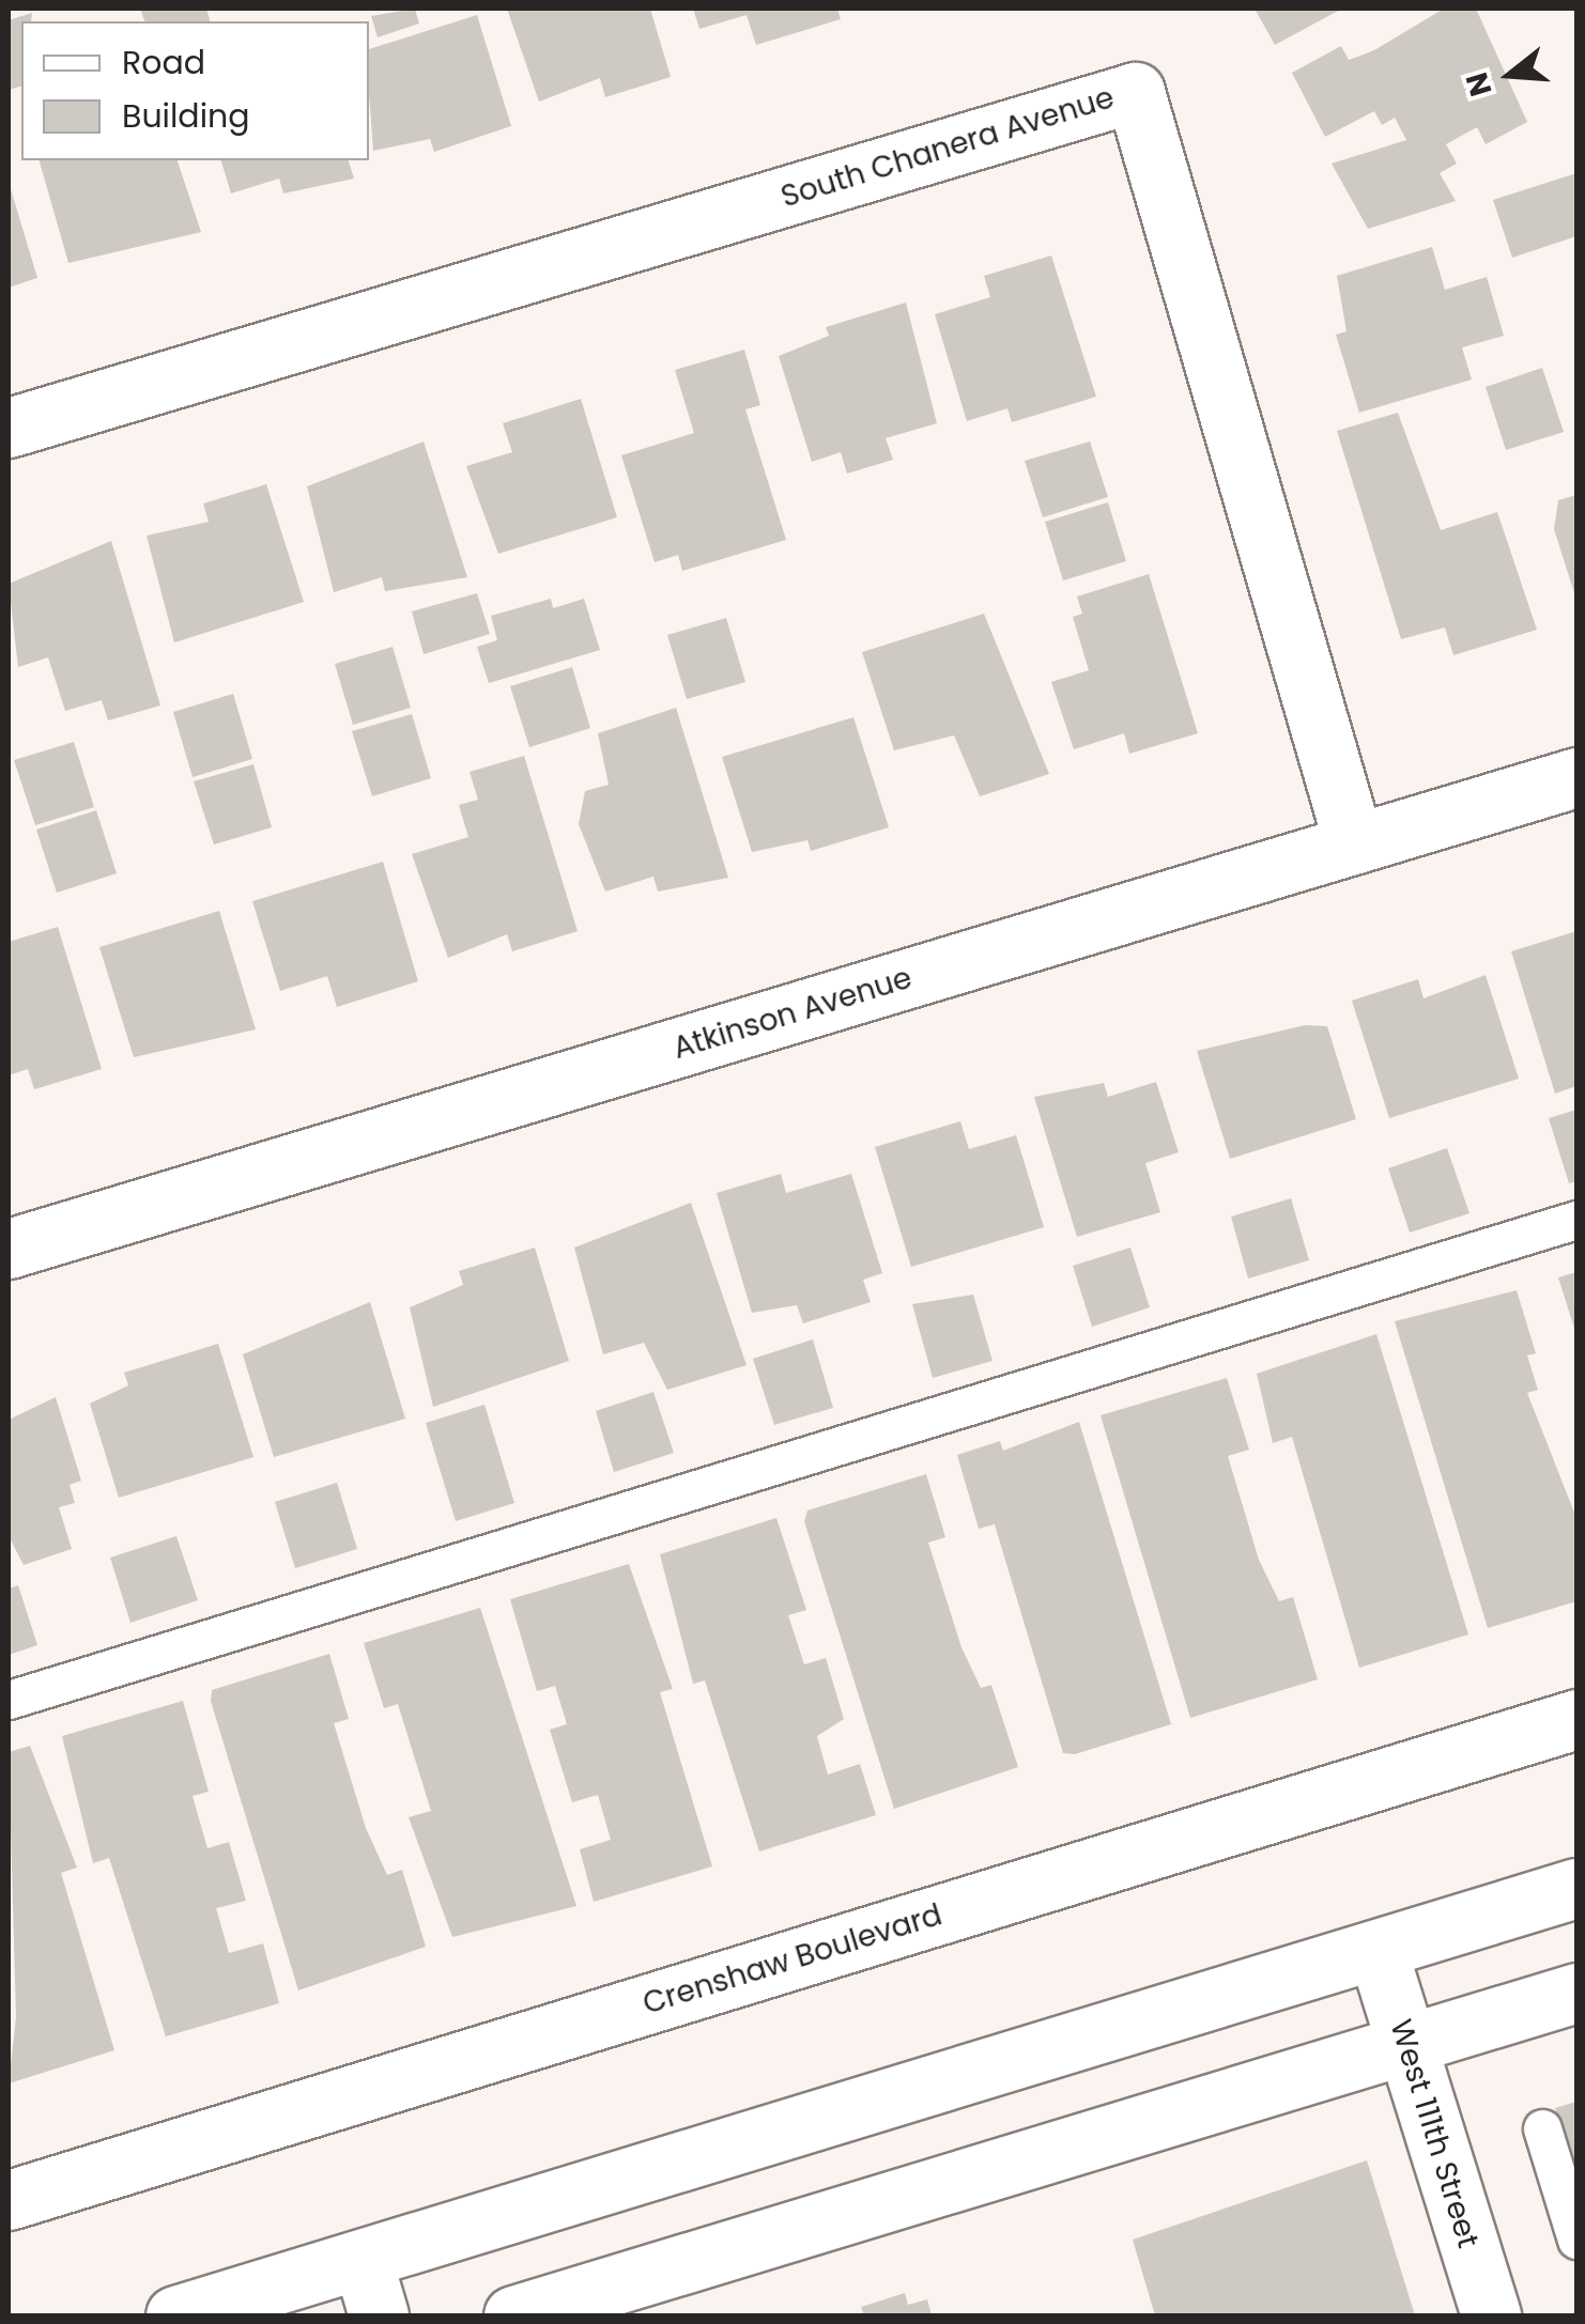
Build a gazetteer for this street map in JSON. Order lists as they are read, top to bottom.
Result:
{
  "streets": {
    "street": [
      "South Chanera Avenue",
      "Atkinson Avenue",
      "Crenshaw Boulevard",
      "West 111th Street"
    ]
  },
  "crossings": [
    ["South Chanera Avenue", "Atkinson Avenue"]
  ],
  "legend": ["Road", "Building"],
  "north": "left"
}
